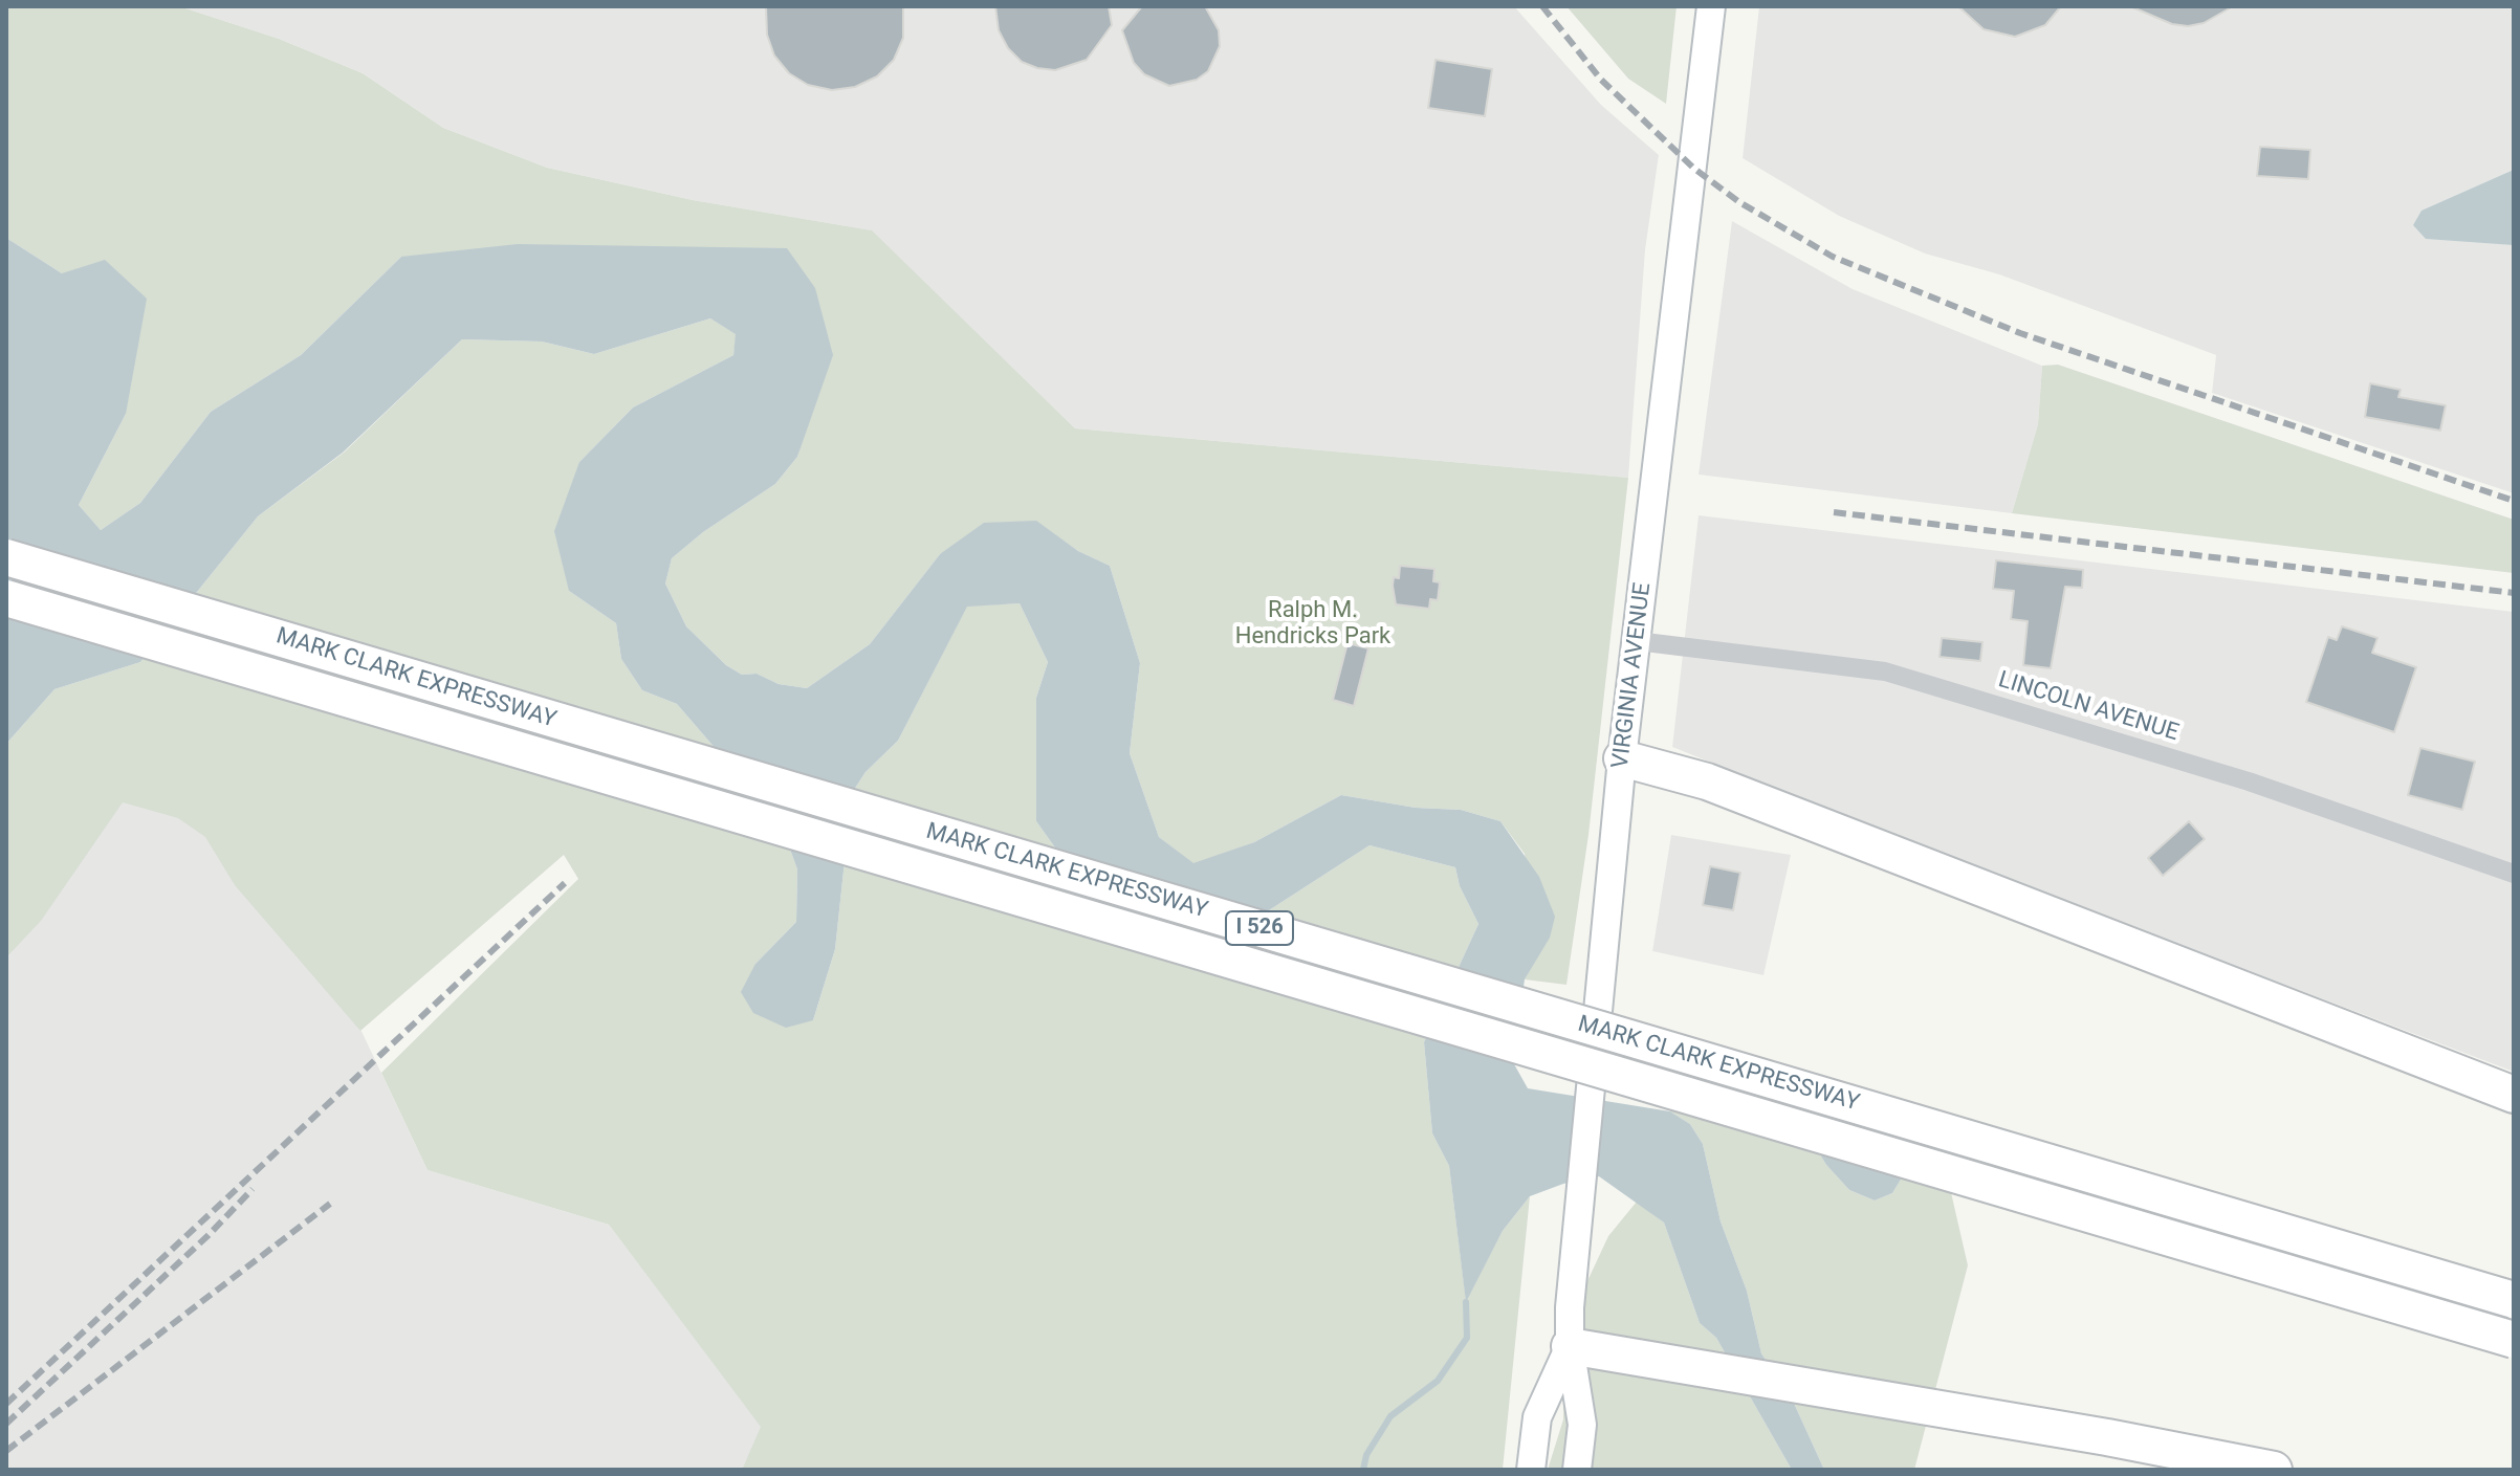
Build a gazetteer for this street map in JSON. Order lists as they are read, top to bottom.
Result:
{
  "streets": {
    "highway": ["MARK CLARK EXPRESSWAY", "I 526"],
    "main road": ["VIRGINIA AVENUE"],
    "street": ["LINCOLN AVENUE"]
  },
  "crossings": [
    ["VIRGINIA AVENUE", "LINCOLN AVENUE"]
  ],
  "parks": ["Ralph M. Hendricks Park"]
}
